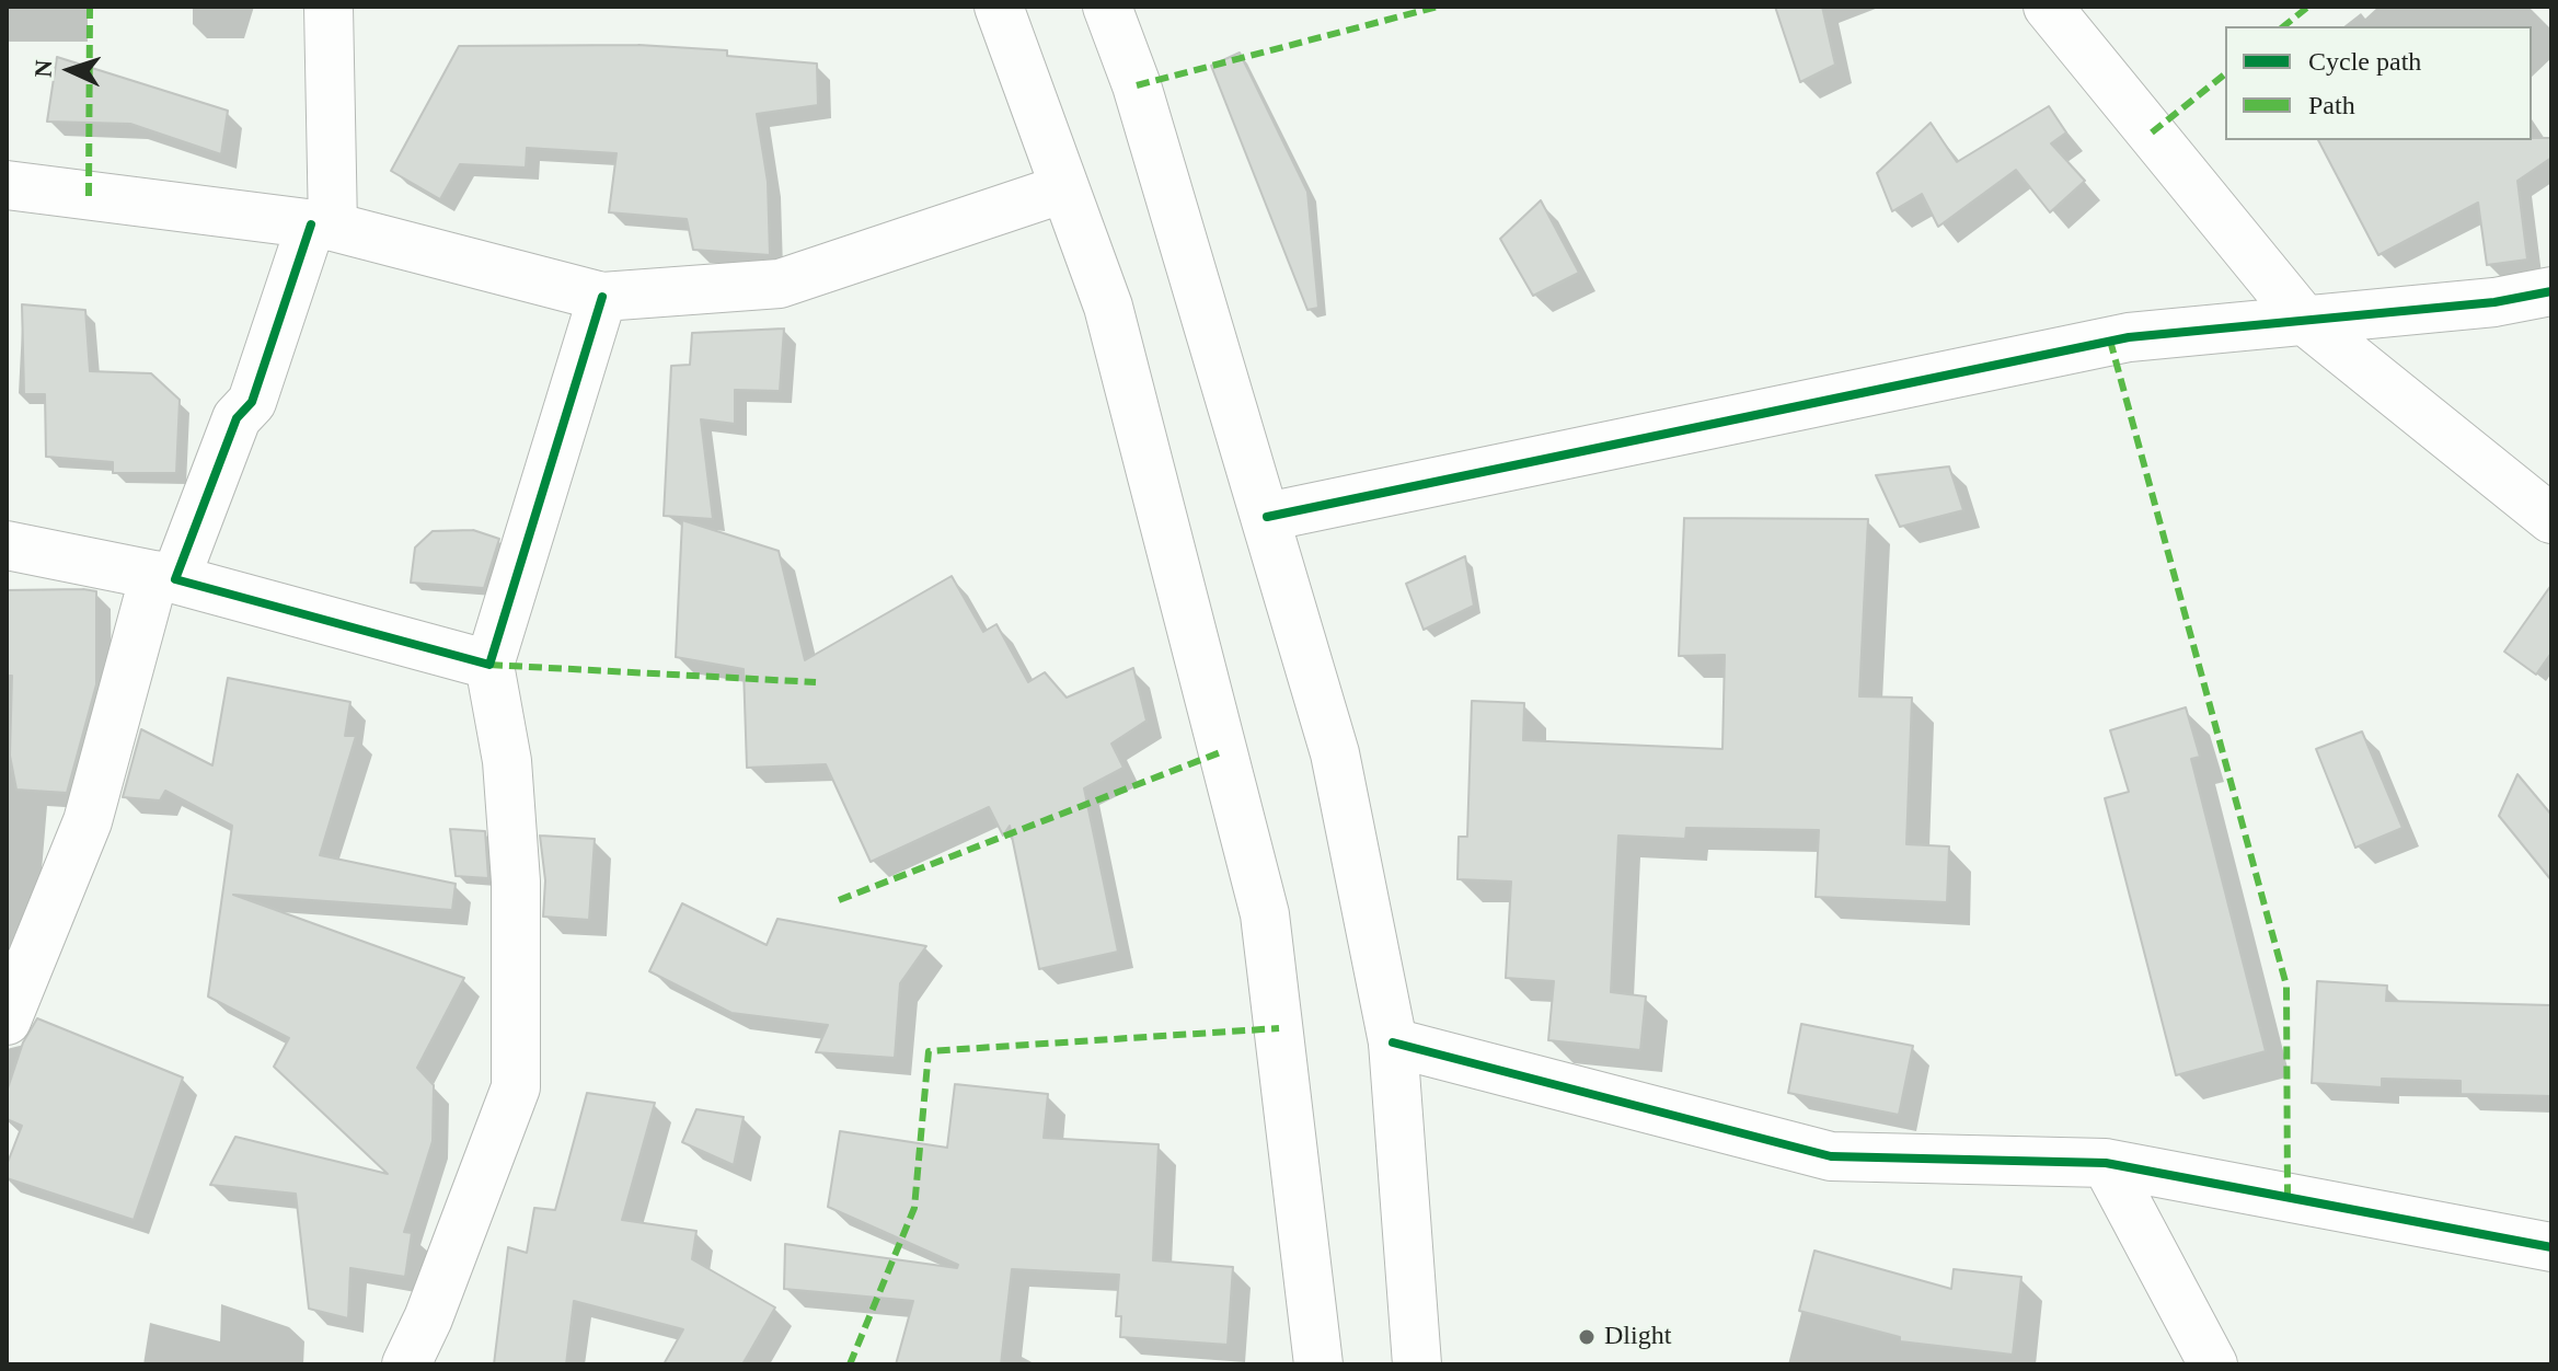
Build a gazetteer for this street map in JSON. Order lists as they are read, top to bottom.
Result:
{
  "places": ["Dlight"],
  "legend": ["Cycle path", "Path"],
  "north": "left"
}
